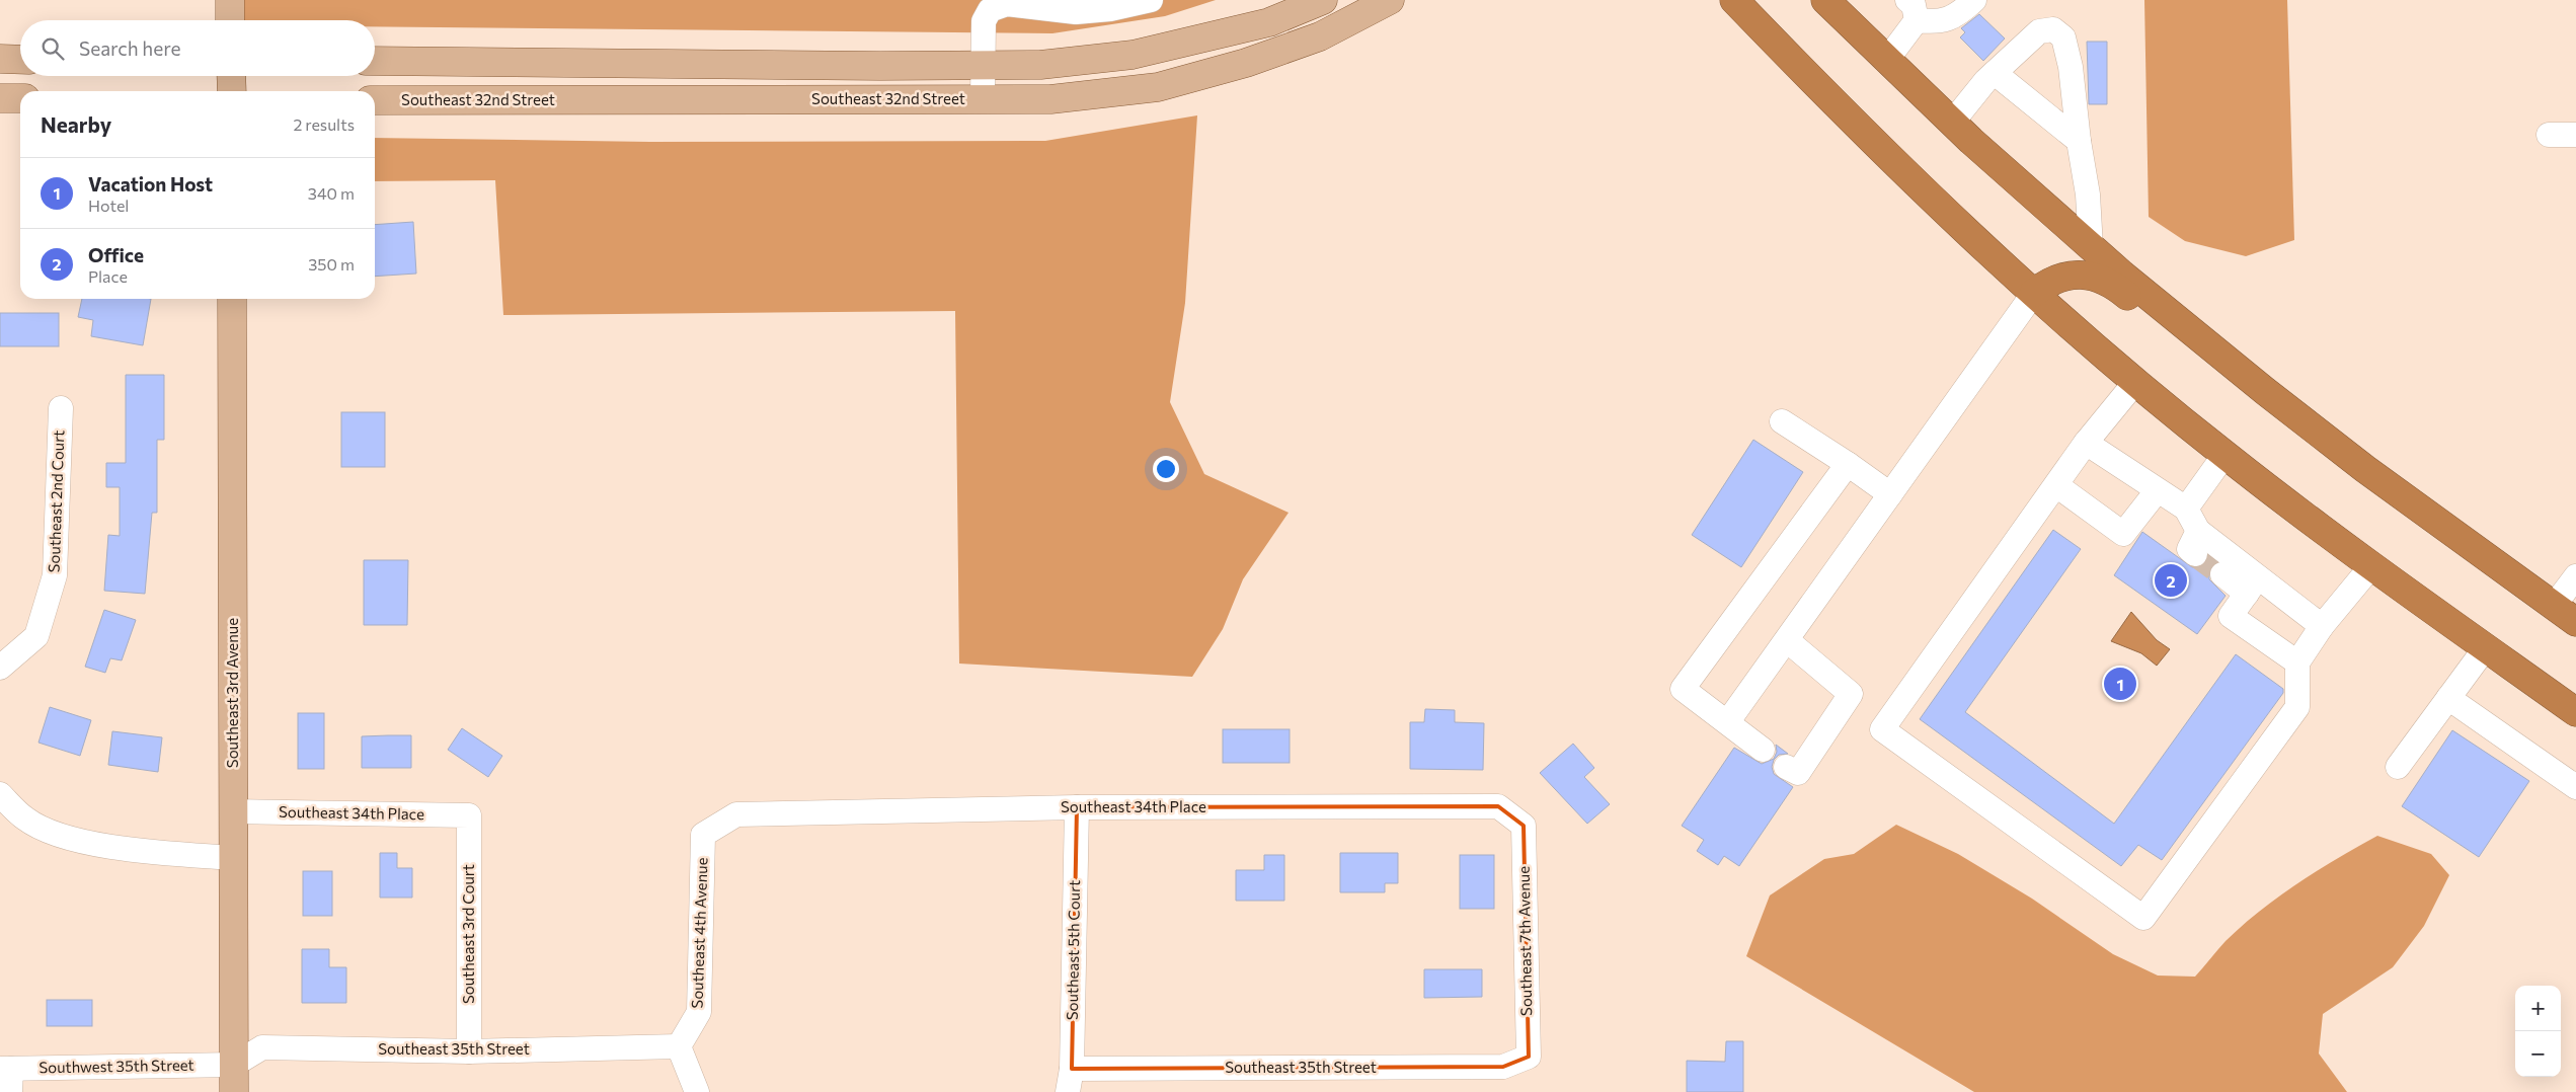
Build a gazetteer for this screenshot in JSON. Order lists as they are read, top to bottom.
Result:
{
  "streets": {
    "main road": ["Southeast 32nd Street", "Southeast 3rd Avenue"],
    "street": [
      "Southeast 2nd Court",
      "Southeast 34th Place",
      "Southeast 4th Avenue",
      "Southeast 3rd Court",
      "Southeast 7th Avenue",
      "Southeast 5th Court",
      "Southeast 35th Street",
      "Southwest 35th Street"
    ]
  },
  "crossings": [
    ["Southeast 3rd Avenue", "Southeast 34th Place"],
    ["Southeast 3rd Avenue", "Southeast 35th Street"],
    ["Southeast 3rd Avenue", "Southwest 35th Street"],
    ["Southeast 34th Place", "Southeast 4th Avenue"],
    ["Southeast 34th Place", "Southeast 3rd Court"],
    ["Southeast 34th Place", "Southeast 7th Avenue"],
    ["Southeast 34th Place", "Southeast 5th Court"],
    ["Southeast 4th Avenue", "Southeast 35th Street"],
    ["Southeast 3rd Court", "Southeast 35th Street"],
    ["Southeast 7th Avenue", "Southeast 35th Street"],
    ["Southeast 5th Court", "Southeast 35th Street"],
    ["Southeast 35th Street", "Southwest 35th Street"]
  ],
  "page": {
    "search": "Search here",
    "heading": ["Nearby", "2 results"],
    "list": [
      {
        "mark": "1",
        "name": "Vacation Host",
        "note": "Hotel",
        "value": "340 m"
      },
      {
        "mark": "2",
        "name": "Office",
        "note": "Place",
        "value": "350 m"
      }
    ],
    "pins": ["2", "1"],
    "map_buttons": ["+", "−"]
  }
}
